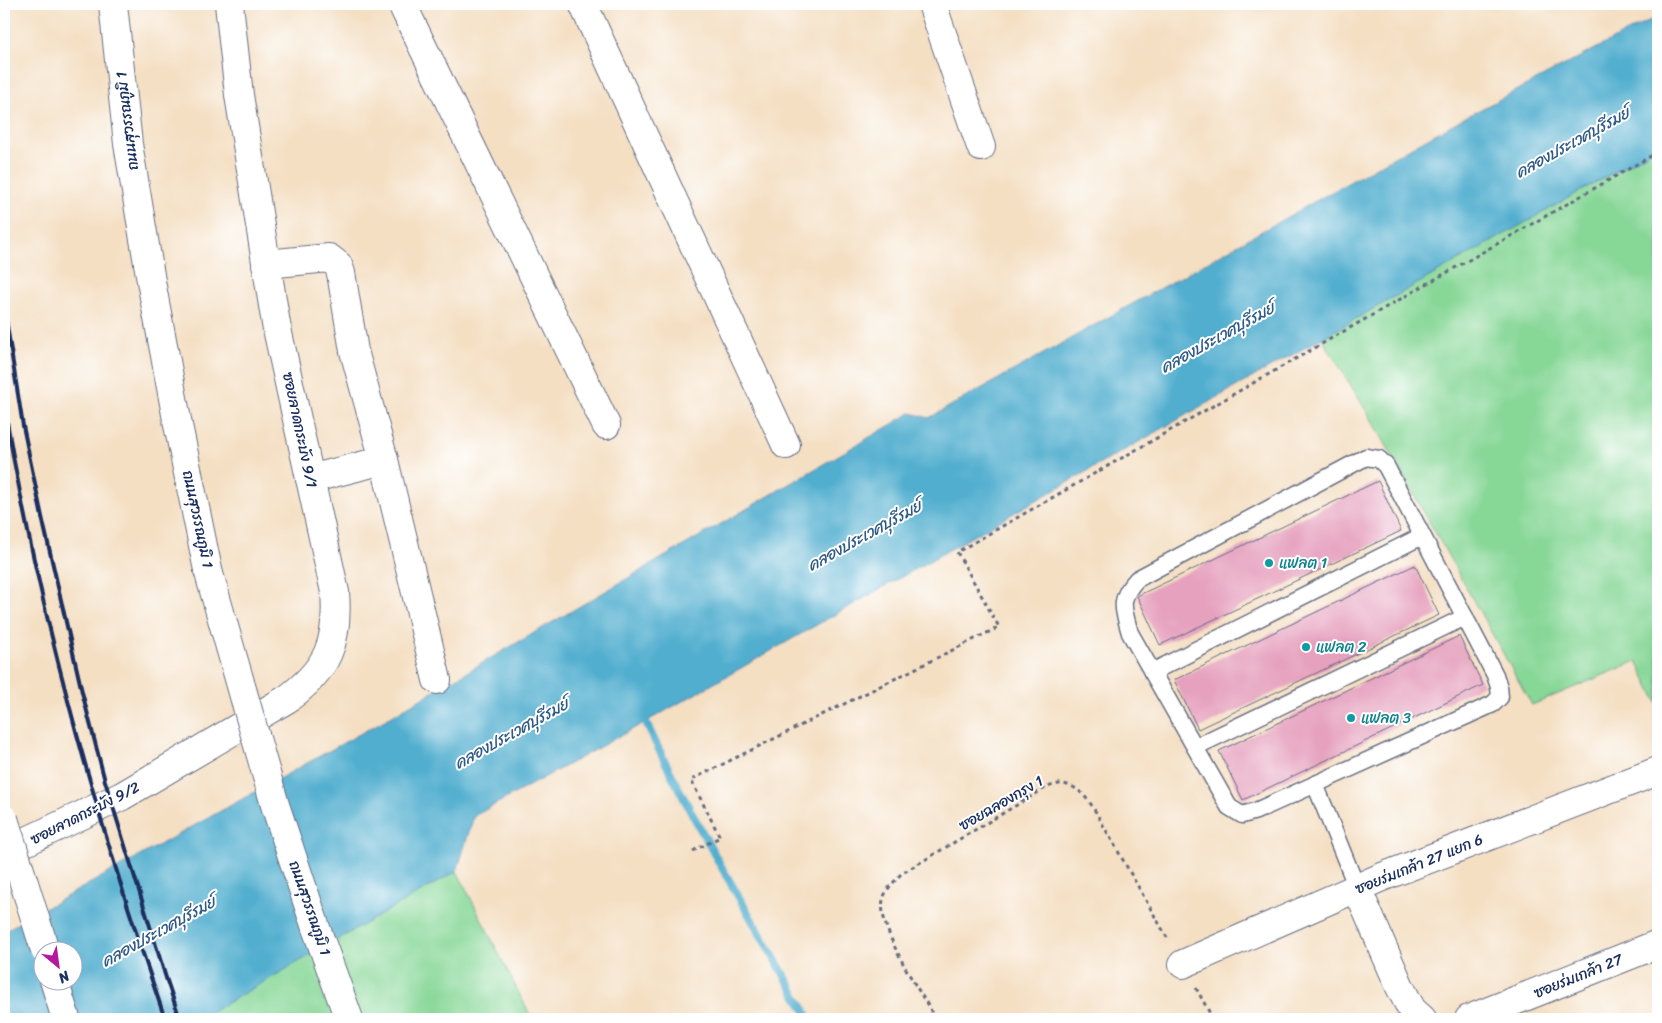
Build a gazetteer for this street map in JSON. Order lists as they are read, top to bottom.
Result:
{
  "streets": {
    "main road": [
      "ถนนสุวรรณภูมิ 1",
      "ซอยลาดกระบัง 9/1",
      "ซอยลาดกระบัง 9/2",
      "ซอยร่มเกล้า 27 แยก 6",
      "ซอยร่มเกล้า 27"
    ],
    "path": ["ซอยฉลองกรุง 1"]
  },
  "crossings": [
    ["ซอยลาดกระบัง 9/1", "ซอยลาดกระบัง 9/2"],
    ["ซอยฉลองกรุง 1", "ซอยร่มเกล้า 27 แยก 6"]
  ],
  "water": ["คลองประเวศบุรีรมย์"],
  "places": ["แฟลต 1", "แฟลต 2", "แฟลต 3"],
  "north": "bottom right"
}
